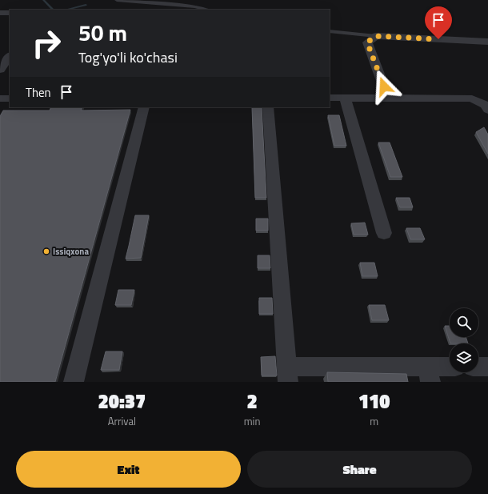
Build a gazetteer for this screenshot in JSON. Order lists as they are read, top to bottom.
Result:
{
  "places": ["Issiqxona"],
  "page": {
    "turn": ["50 m", "Tog'yo'li ko'chasi"],
    "then": "Then",
    "eta": [
      "20:37",
      "Arrival",
      "2",
      "min",
      "110",
      "m"
    ],
    "buttons": ["Exit", "Share"]
  }
}
